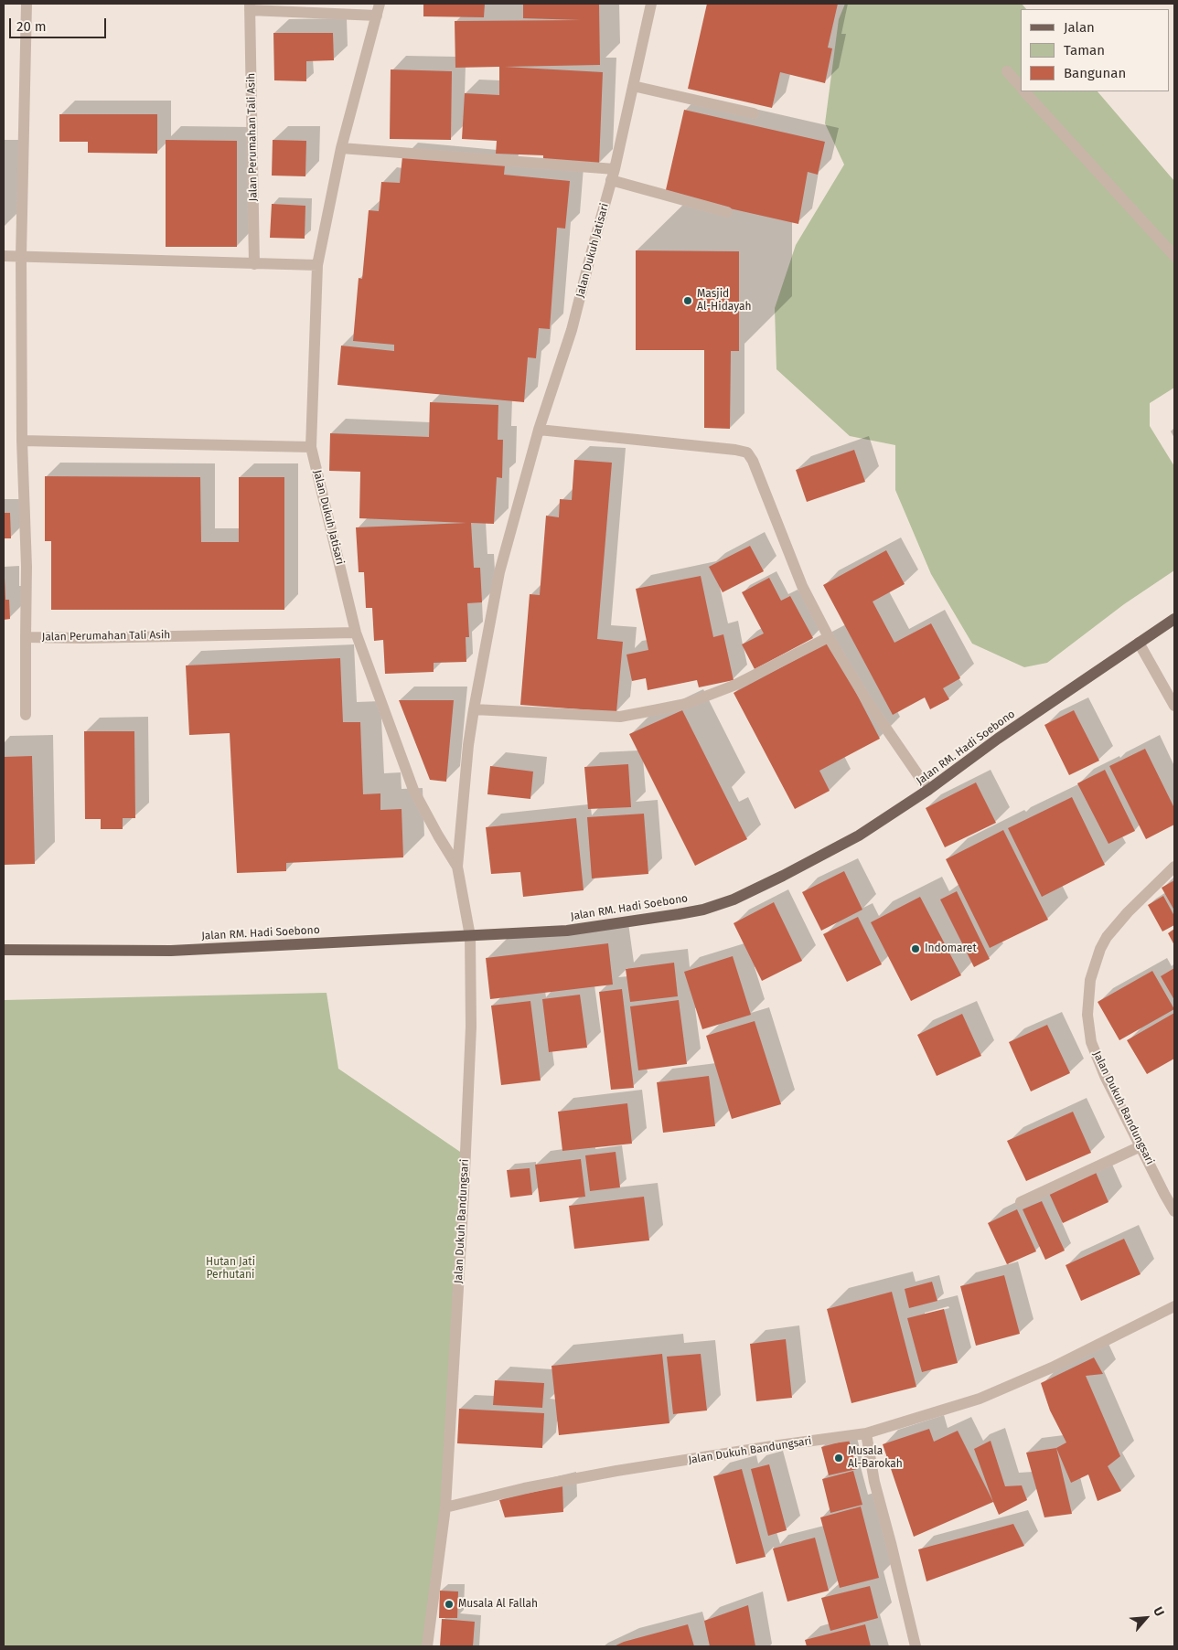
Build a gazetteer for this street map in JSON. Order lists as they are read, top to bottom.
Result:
{
  "streets": {
    "main road": ["Jalan RM. Hadi Soebono"],
    "street": ["Jalan Perumahan Tali Asih", "Jalan Dukuh Jatisari", "Jalan Dukuh Bandungsari"]
  },
  "crossings": [
    ["Jalan Perumahan Tali Asih", "Jalan Dukuh Jatisari"],
    ["Jalan Dukuh Jatisari", "Jalan RM. Hadi Soebono"],
    ["Jalan Dukuh Jatisari", "Jalan Dukuh Bandungsari"],
    ["Jalan RM. Hadi Soebono", "Jalan Dukuh Bandungsari"]
  ],
  "parks": ["Hutan Jati Perhutani"],
  "places": [
    "Masjid Al-Hidayah",
    "Indomaret",
    "Musala Al-Barokah",
    "Musala Al Fallah"
  ],
  "legend": ["Jalan", "Taman", "Bangunan"],
  "scale_bar": "20 m",
  "north": "top right"
}
